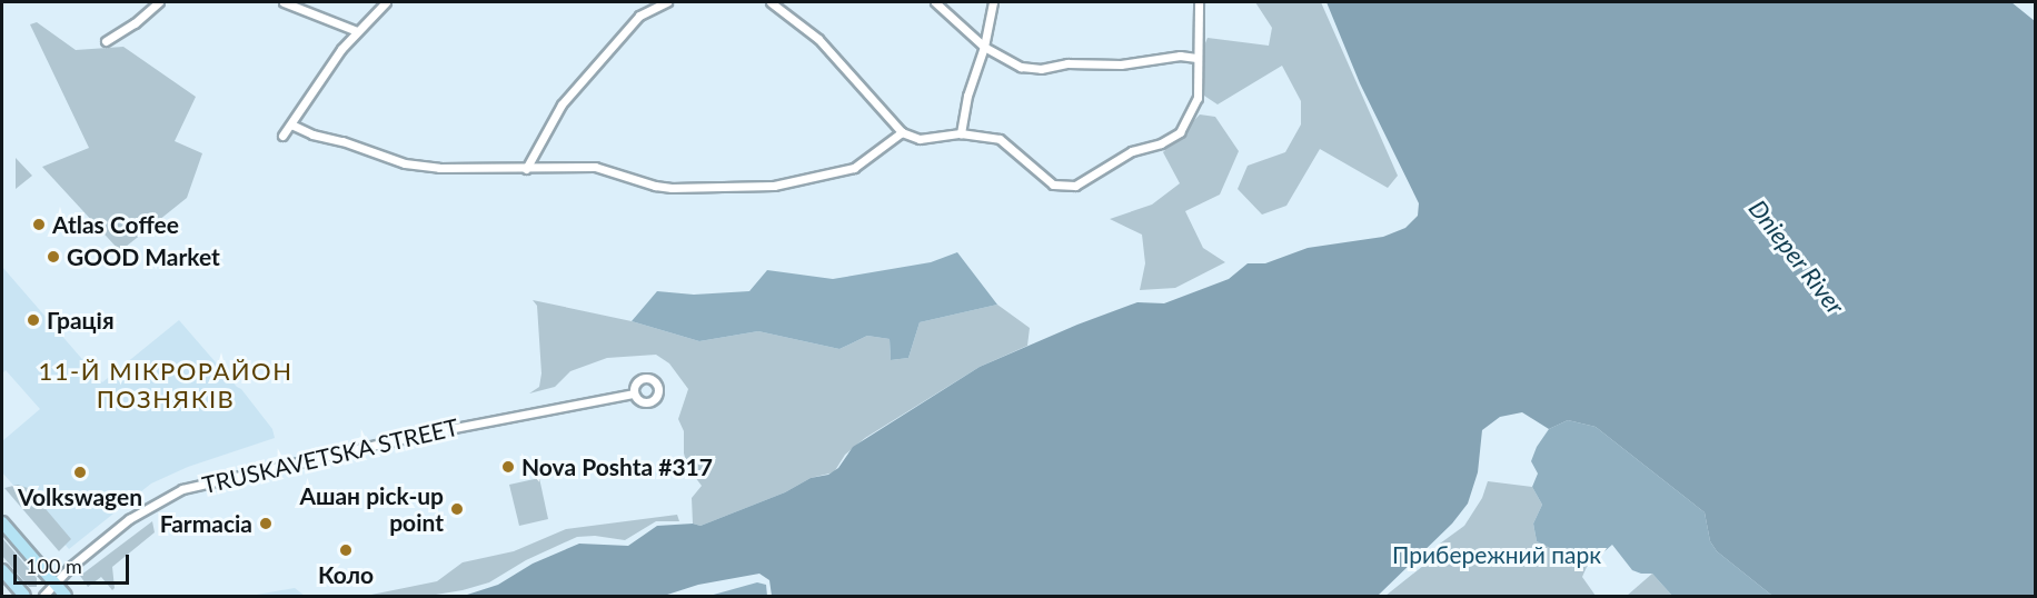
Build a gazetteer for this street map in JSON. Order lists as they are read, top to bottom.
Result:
{
  "streets": {
    "street": ["TRUSKAVETSKA STREET"]
  },
  "districts": ["11-Й МІКРОРАЙОН ПОЗНЯКІВ"],
  "water": ["Dnieper River"],
  "parks": ["Прибережний парк"],
  "places": [
    "Atlas Coffee",
    "GOOD Market",
    "Грація",
    "Nova Poshta #317",
    "Volkswagen",
    "Ашан pick-up point",
    "Farmacia",
    "Коло"
  ],
  "scale_bar": "100 m"
}
